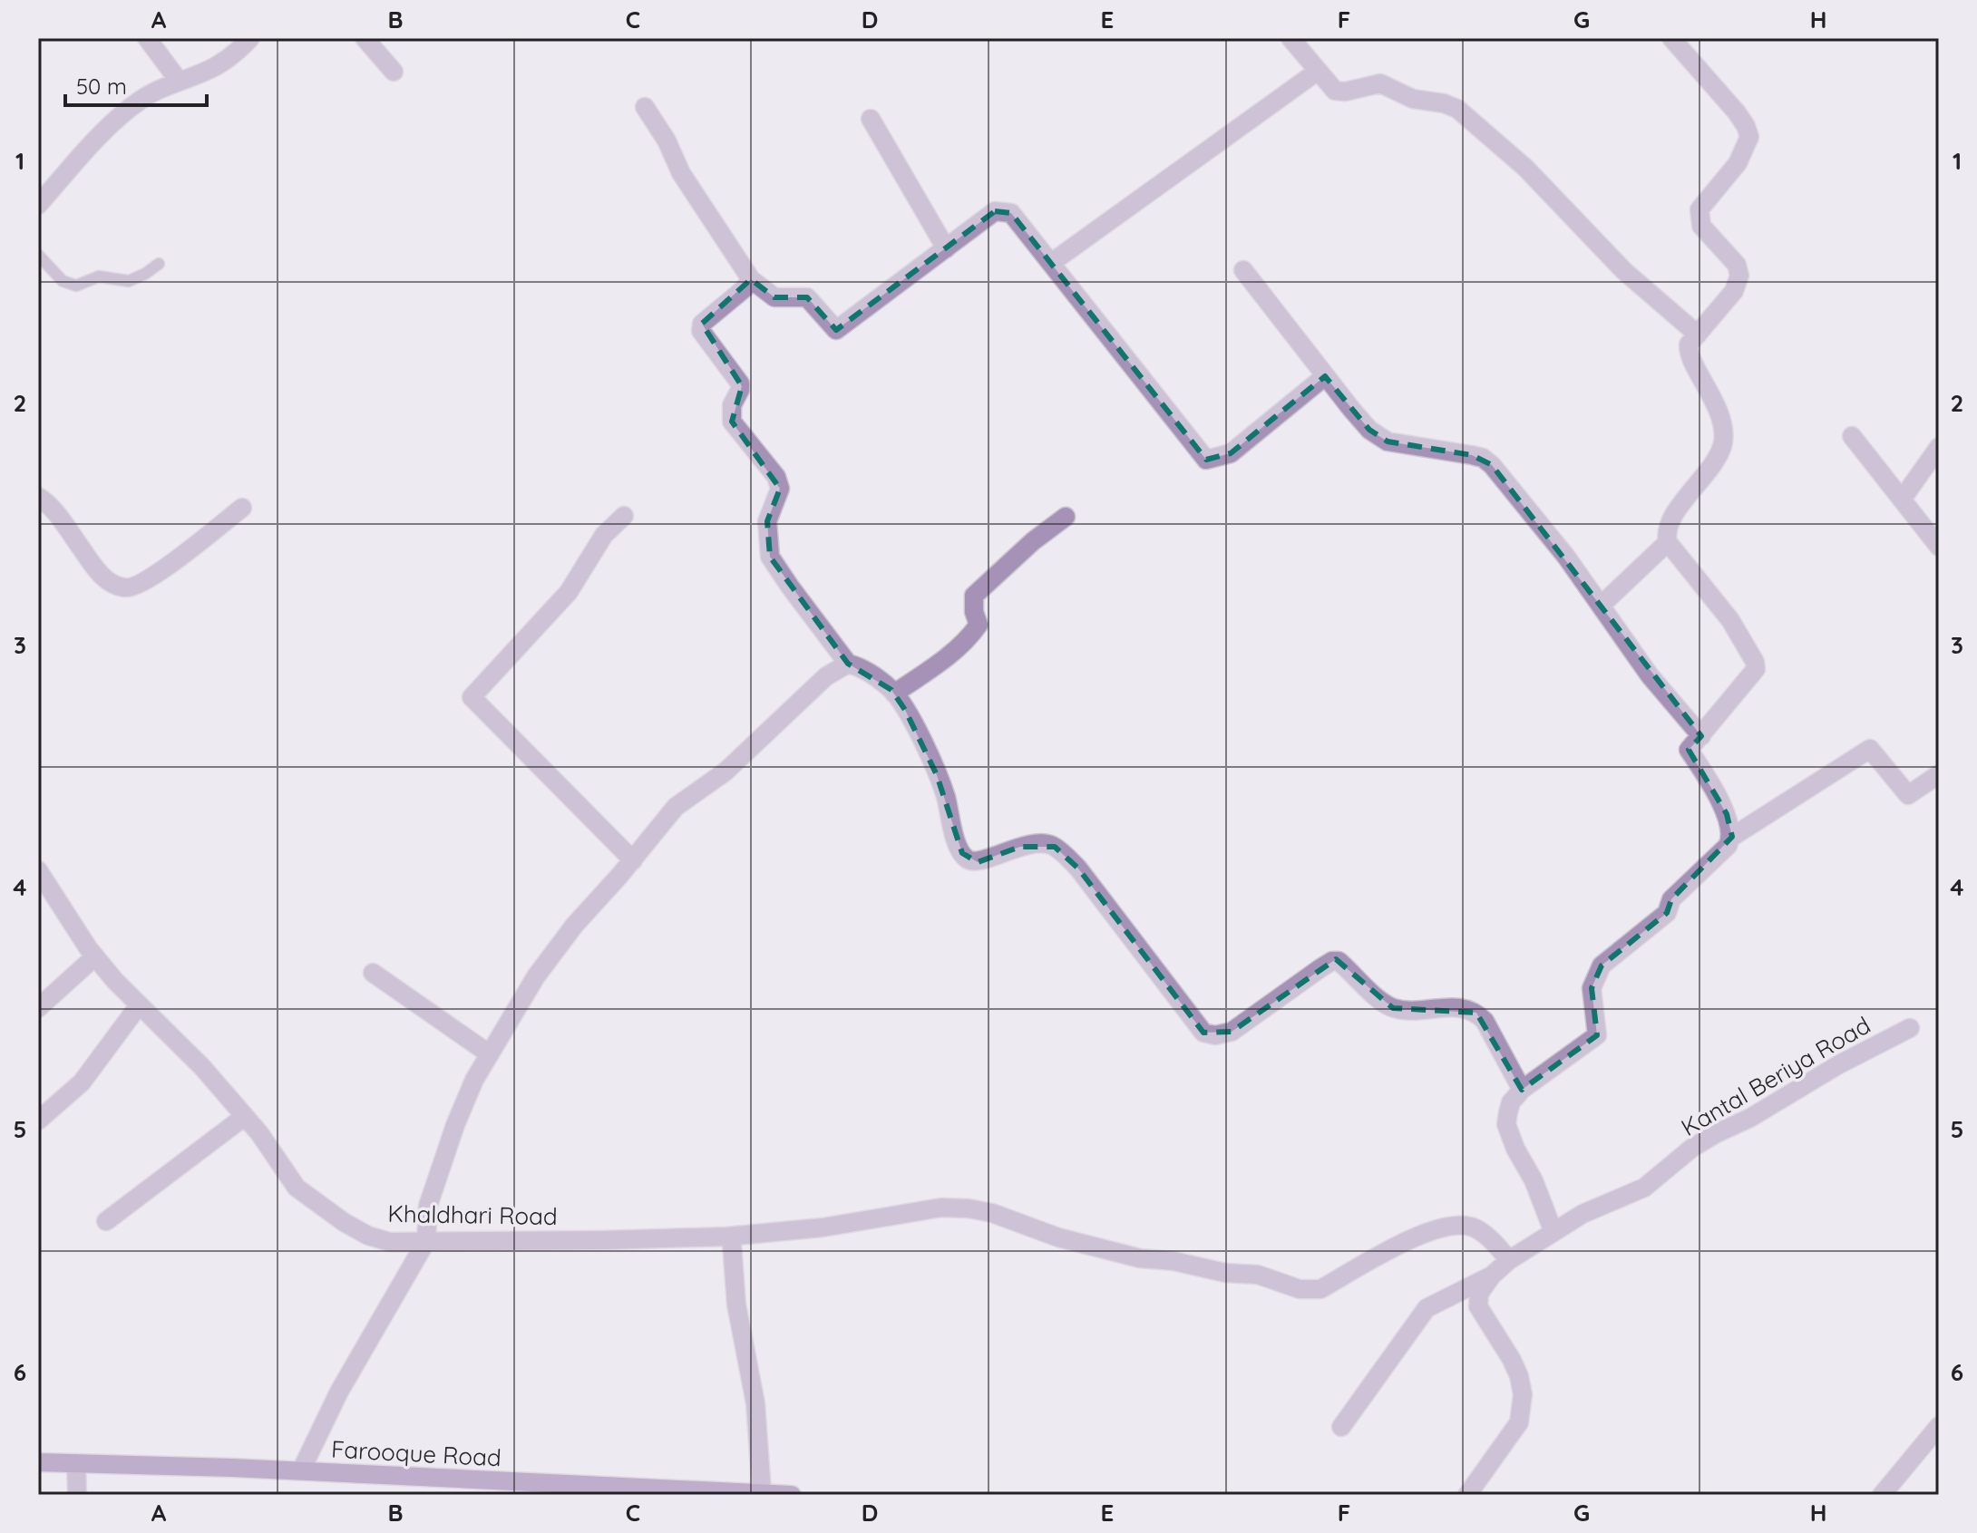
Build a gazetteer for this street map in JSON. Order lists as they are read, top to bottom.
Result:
{
  "streets": {
    "main road": ["Farooque Road"],
    "street": ["Kantal Beriya Road", "Khaldhari Road"]
  },
  "crossings": [
    ["Kantal Beriya Road", "Khaldhari Road"]
  ],
  "scale_bar": "50 m",
  "grid": {
    "columns": [
      "A",
      "B",
      "C",
      "D",
      "E",
      "F",
      "G",
      "H"
    ],
    "rows": [
      "1",
      "2",
      "3",
      "4",
      "5",
      "6"
    ]
  }
}
